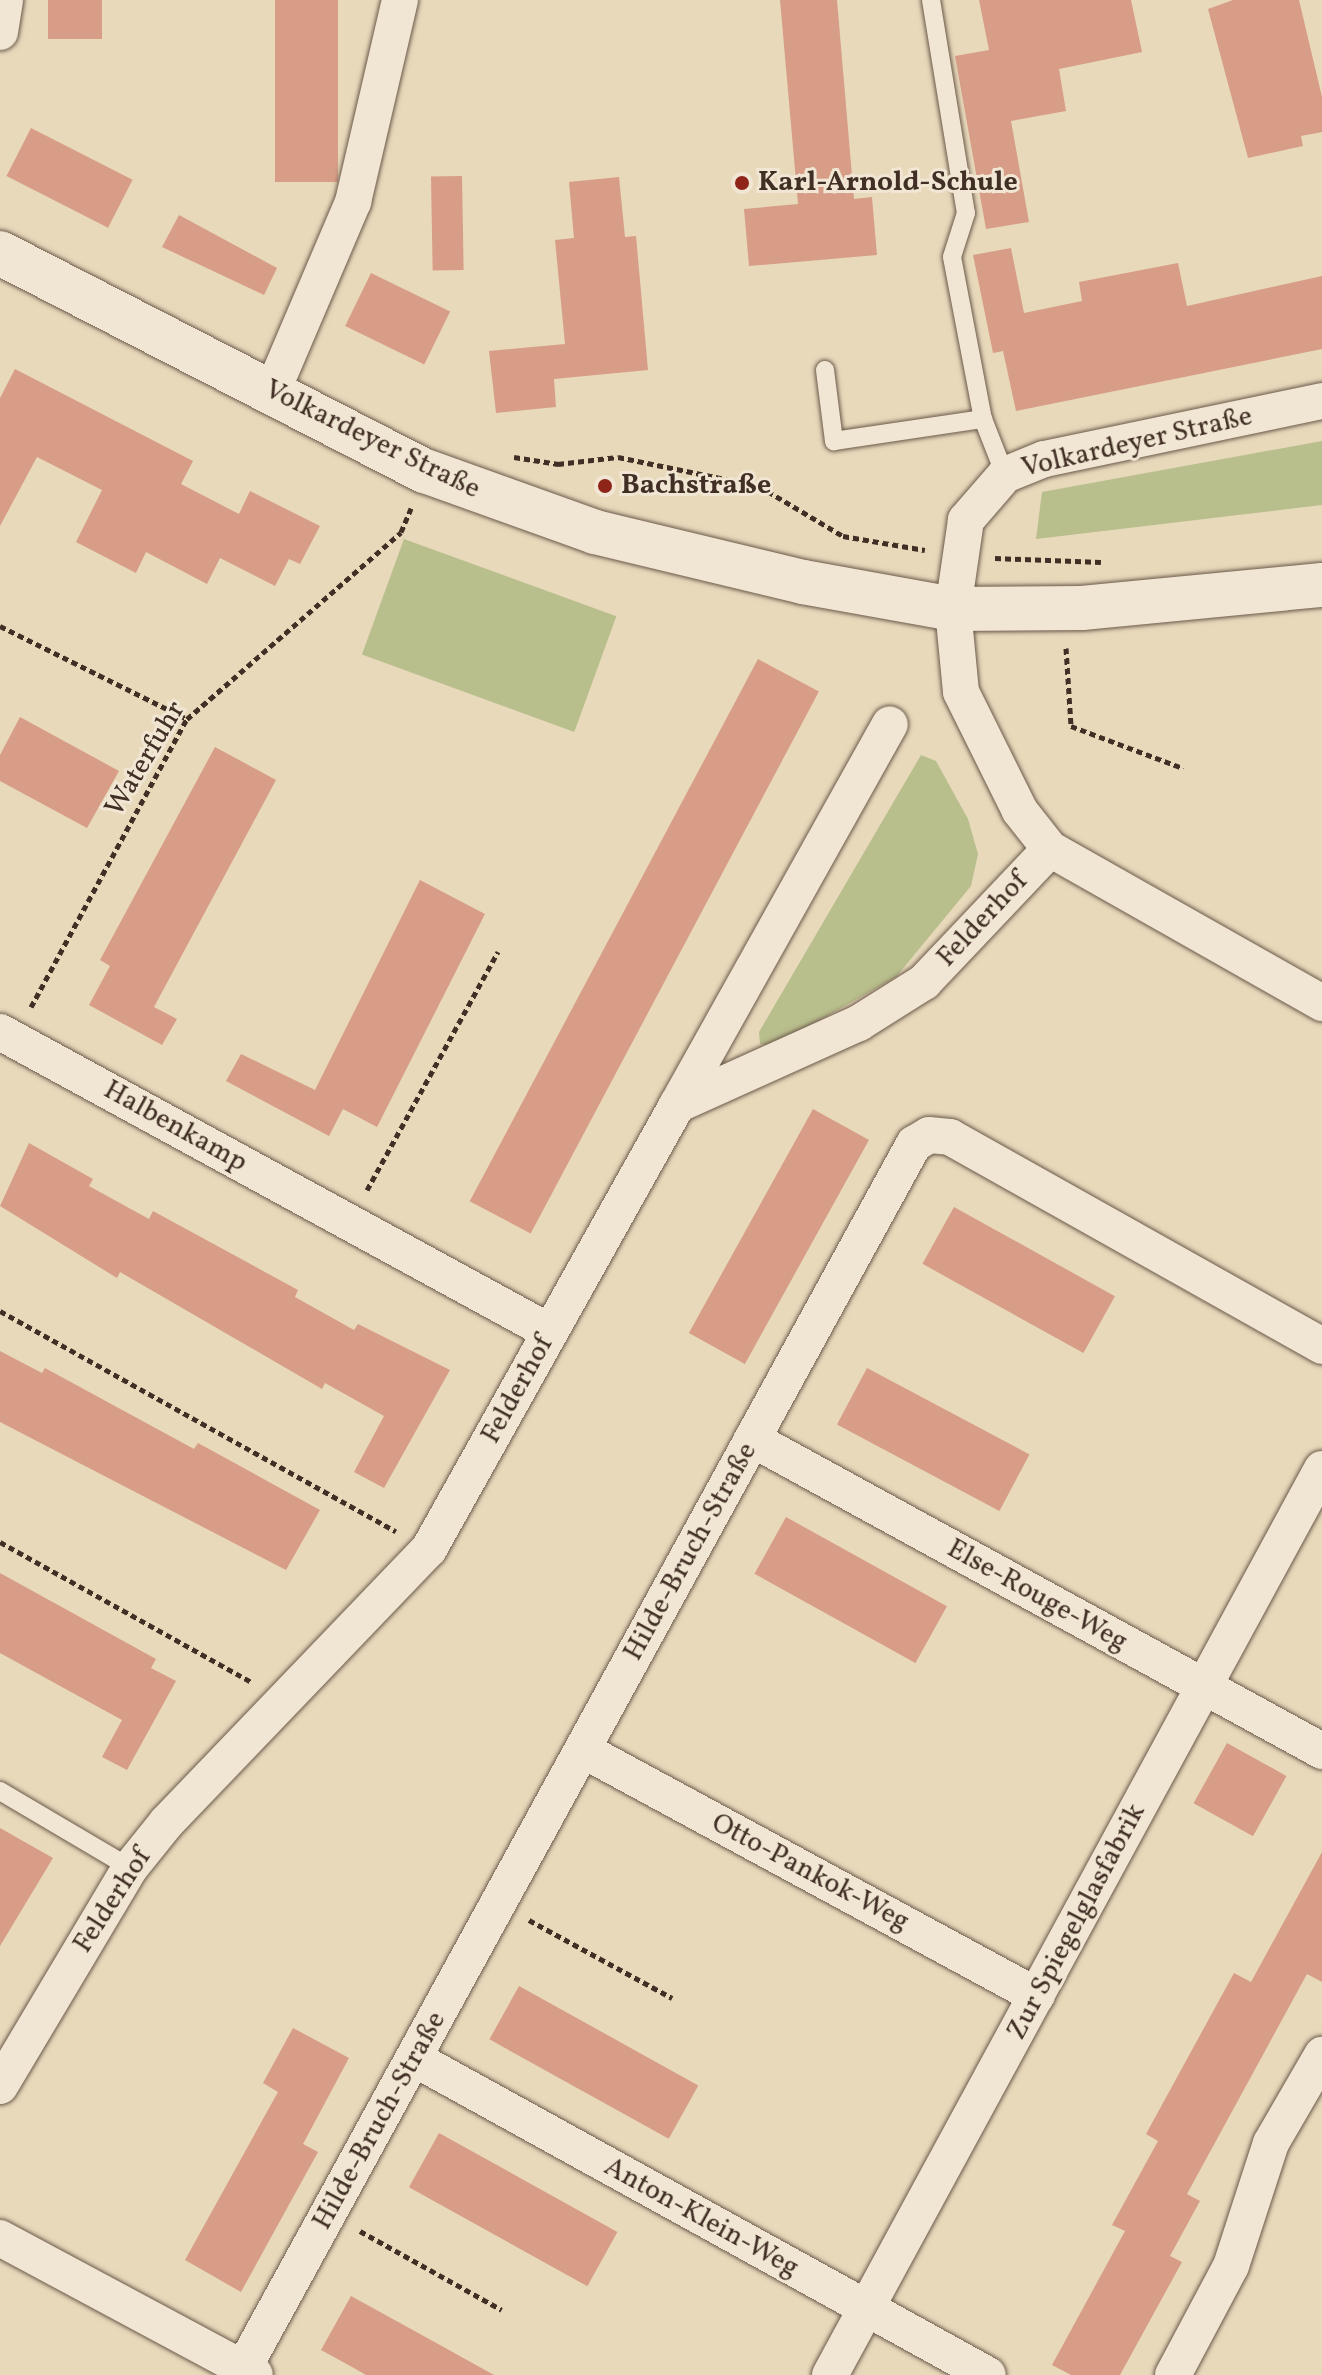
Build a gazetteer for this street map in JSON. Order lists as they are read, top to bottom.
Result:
{
  "streets": {
    "main road": ["Volkardeyer Straße"],
    "street": [
      "Felderhof",
      "Halbenkamp",
      "Hilde-Bruch-Straße",
      "Else-Rouge-Weg",
      "Otto-Pankok-Weg",
      "Zur Spiegelglasfabrik",
      "Anton-Klein-Weg"
    ],
    "path": ["Waterfuhr"]
  },
  "crossings": [
    ["Volkardeyer Straße", "Waterfuhr"],
    ["Volkardeyer Straße", "Felderhof"],
    ["Waterfuhr", "Halbenkamp"],
    ["Felderhof", "Halbenkamp"],
    ["Hilde-Bruch-Straße", "Else-Rouge-Weg"],
    ["Hilde-Bruch-Straße", "Otto-Pankok-Weg"],
    ["Hilde-Bruch-Straße", "Anton-Klein-Weg"],
    ["Else-Rouge-Weg", "Zur Spiegelglasfabrik"],
    ["Otto-Pankok-Weg", "Zur Spiegelglasfabrik"],
    ["Zur Spiegelglasfabrik", "Anton-Klein-Weg"]
  ],
  "places": ["Karl-Arnold-Schule", "Bachstraße"]
}
